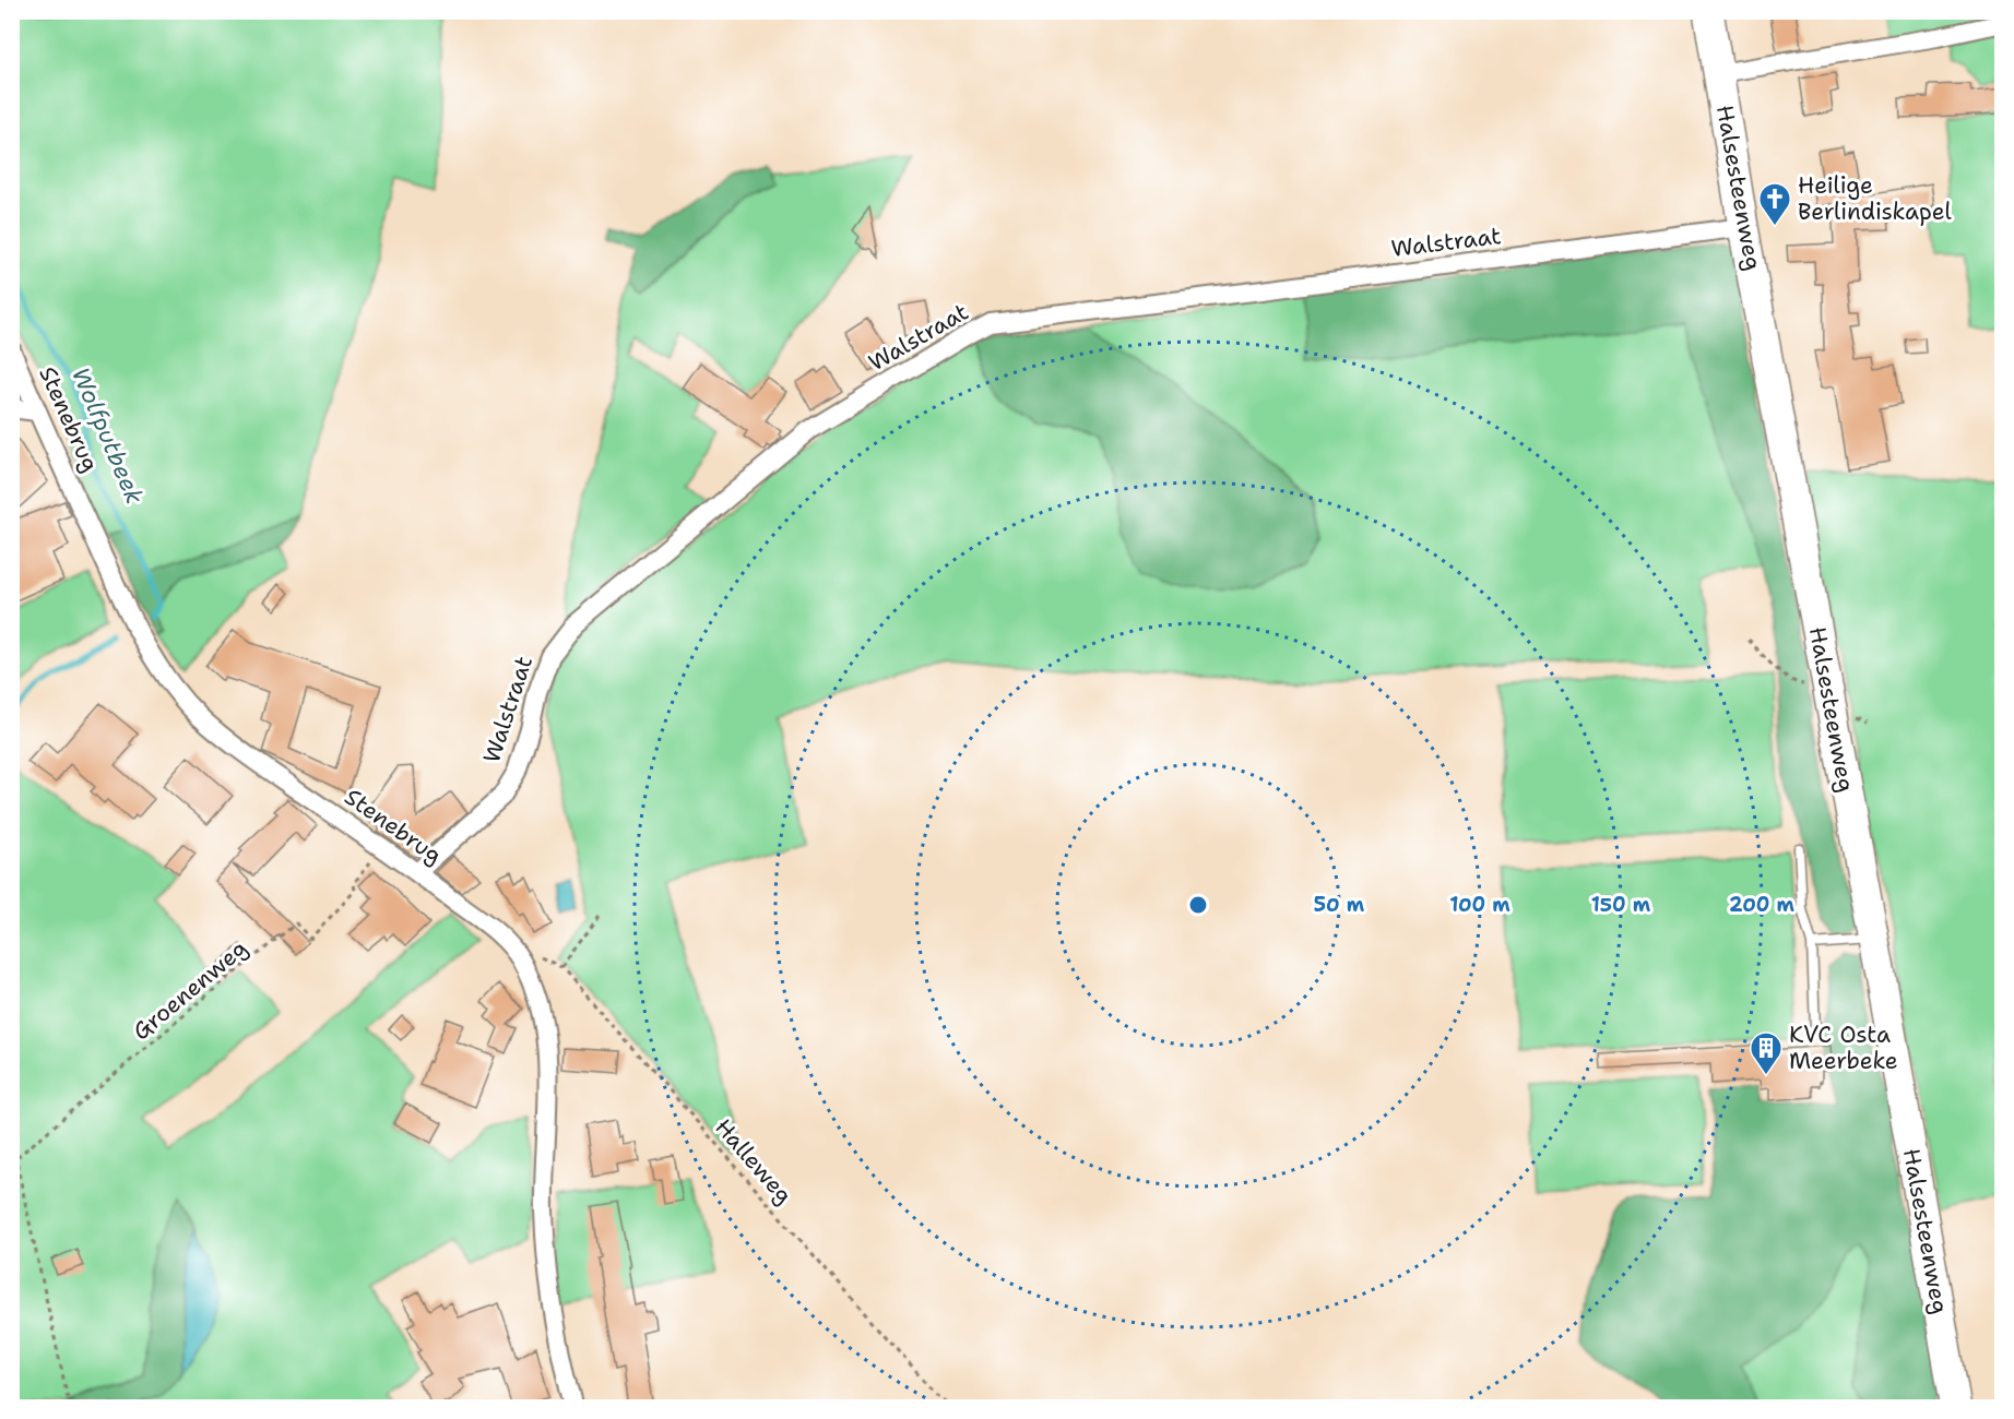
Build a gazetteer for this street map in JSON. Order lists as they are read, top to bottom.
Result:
{
  "streets": {
    "main road": ["Halsesteenweg"],
    "street": ["Walstraat", "Stenebrug"],
    "path": ["Groenenweg", "Halleweg"]
  },
  "crossings": [
    ["Halsesteenweg", "Walstraat"],
    ["Walstraat", "Stenebrug"],
    ["Stenebrug", "Groenenweg"],
    ["Stenebrug", "Halleweg"]
  ],
  "water": ["Wolfputbeek"],
  "places": {
    "church": ["Heilige Berlindiskapel"],
    "building": ["KVC Osta Meerbeke"]
  },
  "rings": [
    "50 m",
    "100 m",
    "150 m",
    "200 m"
  ]
}
